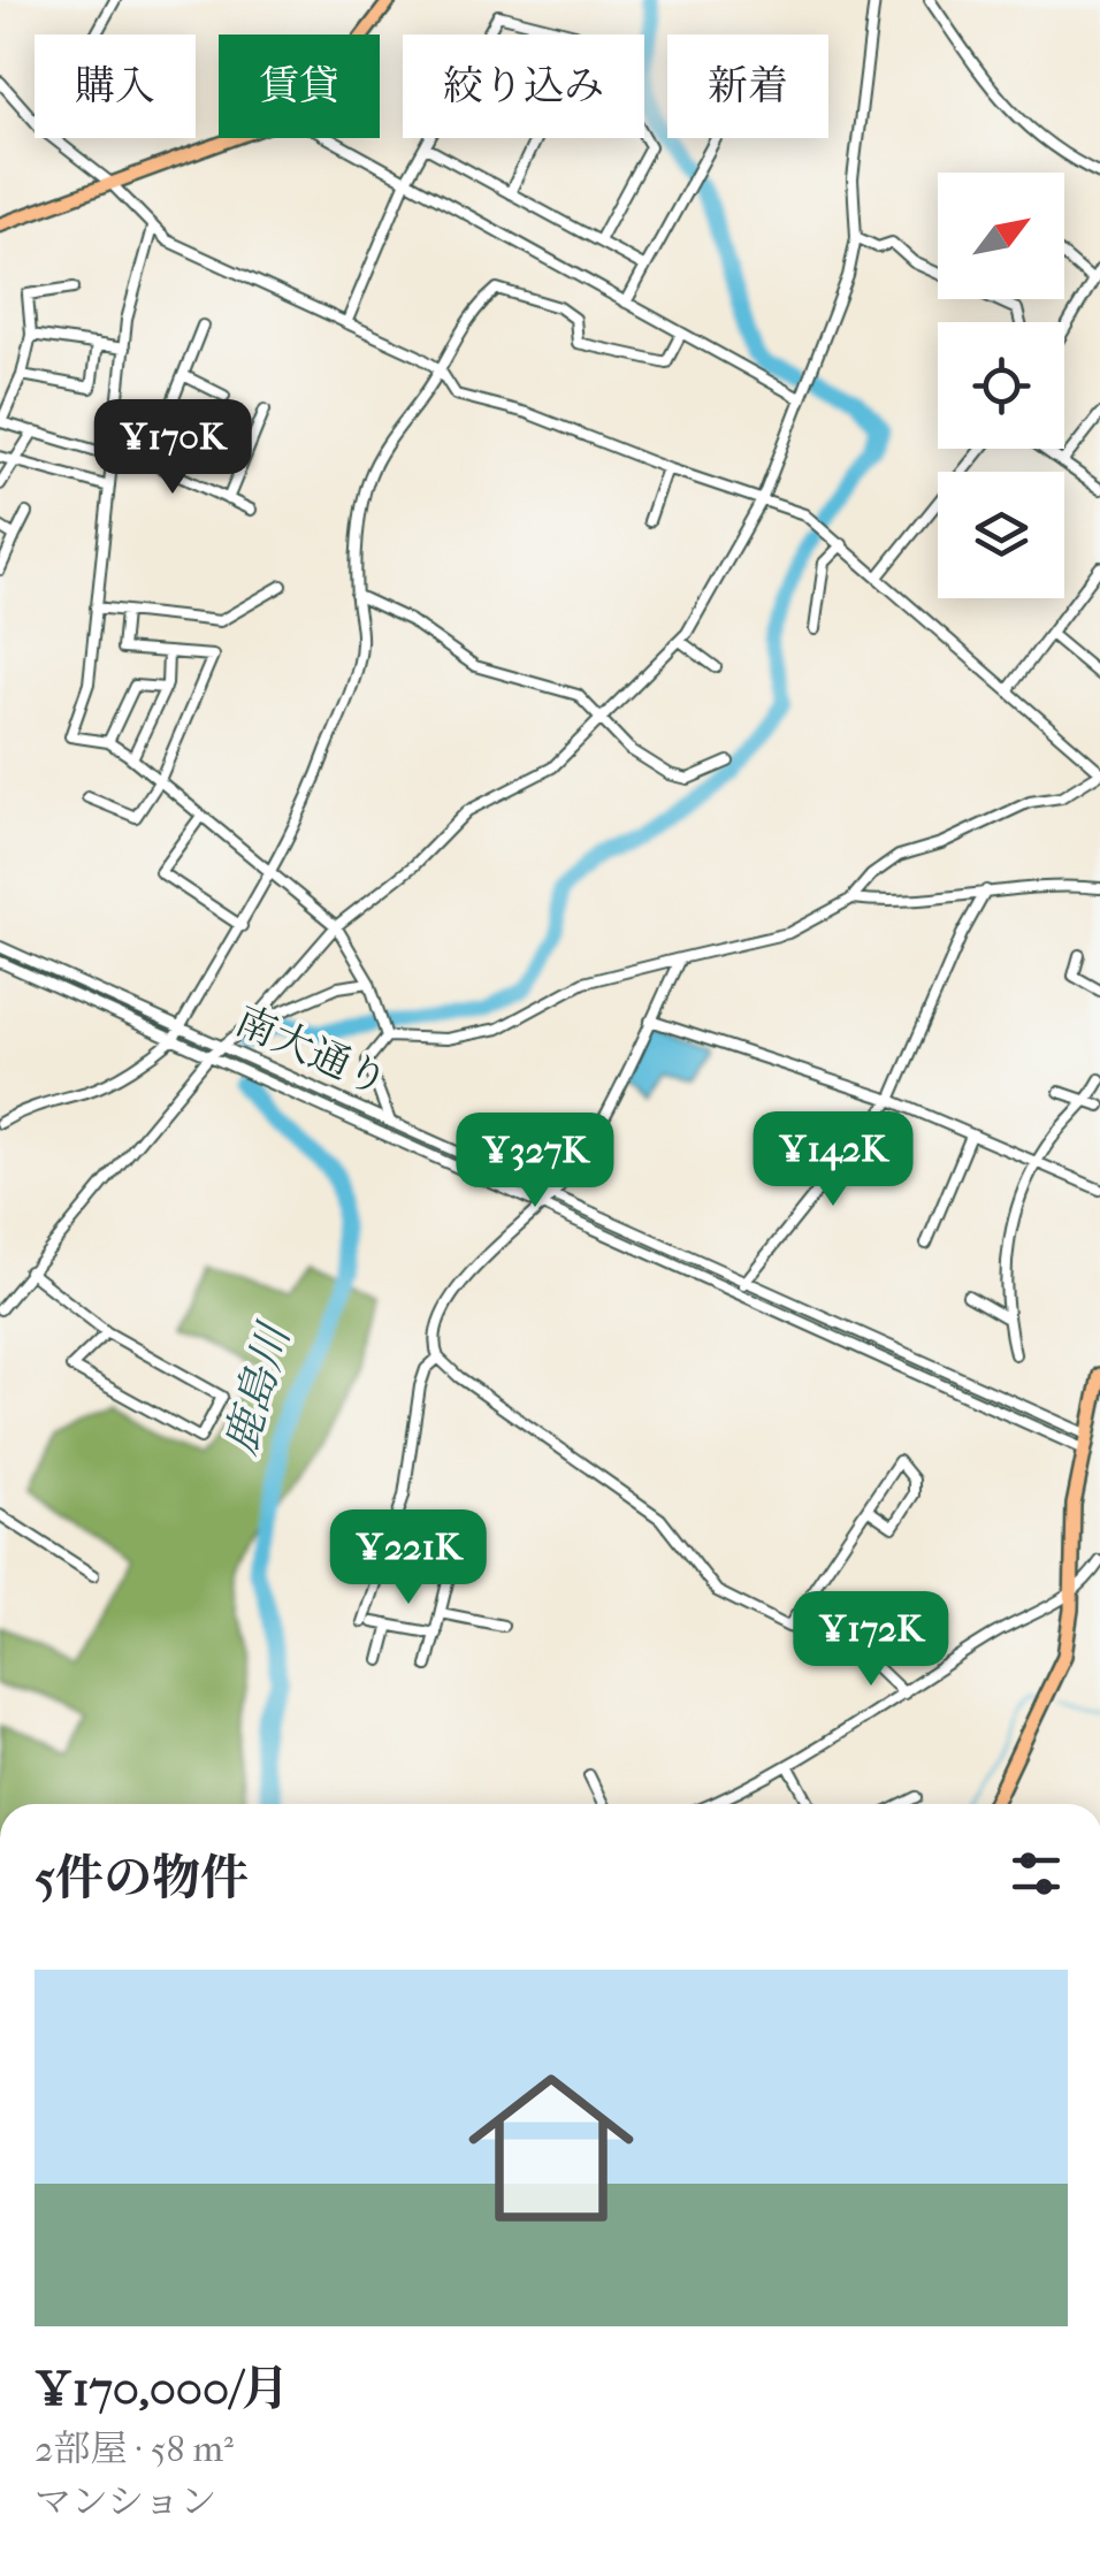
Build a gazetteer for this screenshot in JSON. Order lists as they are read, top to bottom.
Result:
{
  "streets": {
    "highway": ["南大通り"]
  },
  "water": ["鹿島川"],
  "north": "top right",
  "page": {
    "chip": [
      "購入",
      "賃貸",
      "絞り込み",
      "新着"
    ],
    "price": [
      "¥170K",
      "¥142K",
      "¥327K",
      "¥221K",
      "¥172K"
    ],
    "heading": "5件の物件",
    "list": [
      {
        "name": "¥170,000/月",
        "note": "2部屋 · 58 m² · マンション"
      }
    ]
  }
}
